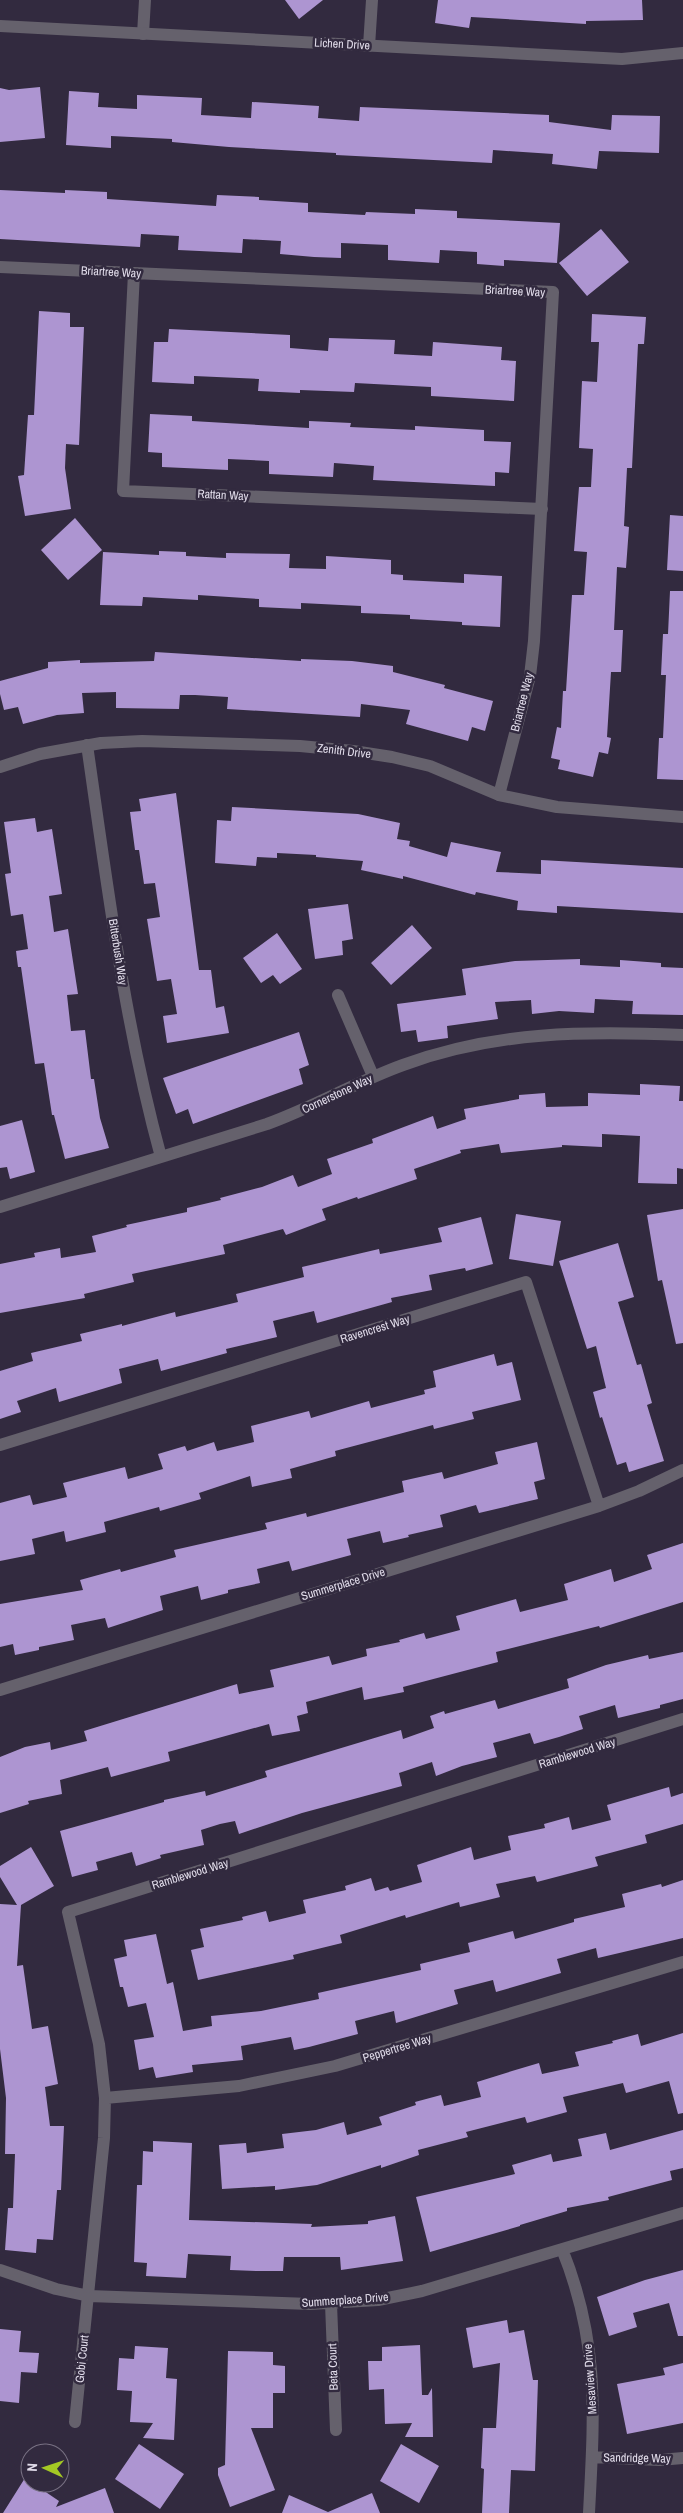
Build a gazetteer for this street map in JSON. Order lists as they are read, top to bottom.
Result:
{
  "streets": {
    "street": [
      "Lichen Drive",
      "Briartree Way",
      "Rattan Way",
      "Zenith Drive",
      "Bitterbush Way",
      "Cornerstone Way",
      "Ravencrest Way",
      "Summerplace Drive",
      "Ramblewood Way",
      "Peppertree Way",
      "Gobi Court",
      "Beta Court",
      "Mesaview Drive",
      "Sandridge Way"
    ]
  },
  "crossings": [
    ["Briartree Way", "Rattan Way"],
    ["Briartree Way", "Zenith Drive"],
    ["Zenith Drive", "Bitterbush Way"],
    ["Bitterbush Way", "Cornerstone Way"],
    ["Ravencrest Way", "Summerplace Drive"],
    ["Summerplace Drive", "Ramblewood Way"],
    ["Summerplace Drive", "Gobi Court"],
    ["Summerplace Drive", "Beta Court"],
    ["Summerplace Drive", "Mesaview Drive"],
    ["Ramblewood Way", "Peppertree Way"],
    ["Ramblewood Way", "Gobi Court"],
    ["Mesaview Drive", "Sandridge Way"]
  ],
  "north": "left"
}
